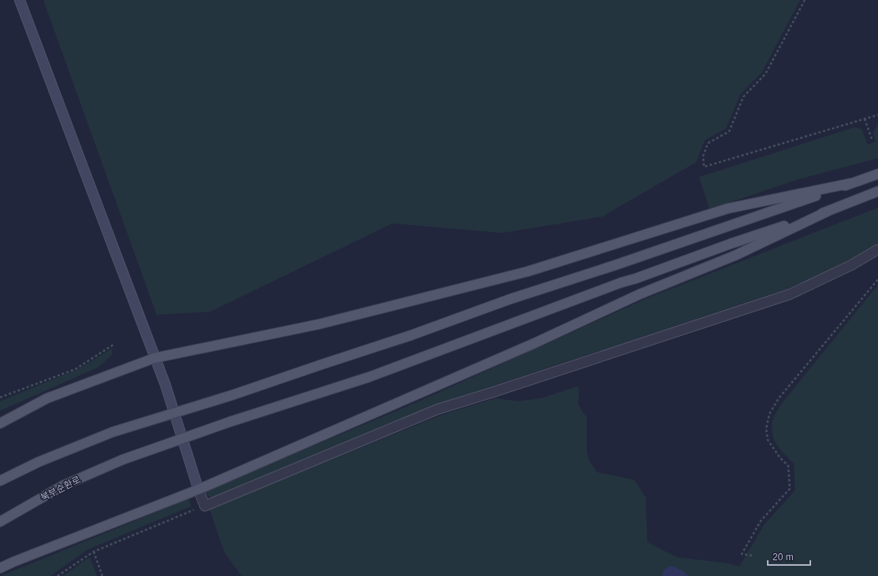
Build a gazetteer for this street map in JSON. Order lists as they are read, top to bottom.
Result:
{
  "streets": {
    "main road": ["북부순환로"]
  },
  "scale_bar": "20 m"
}
